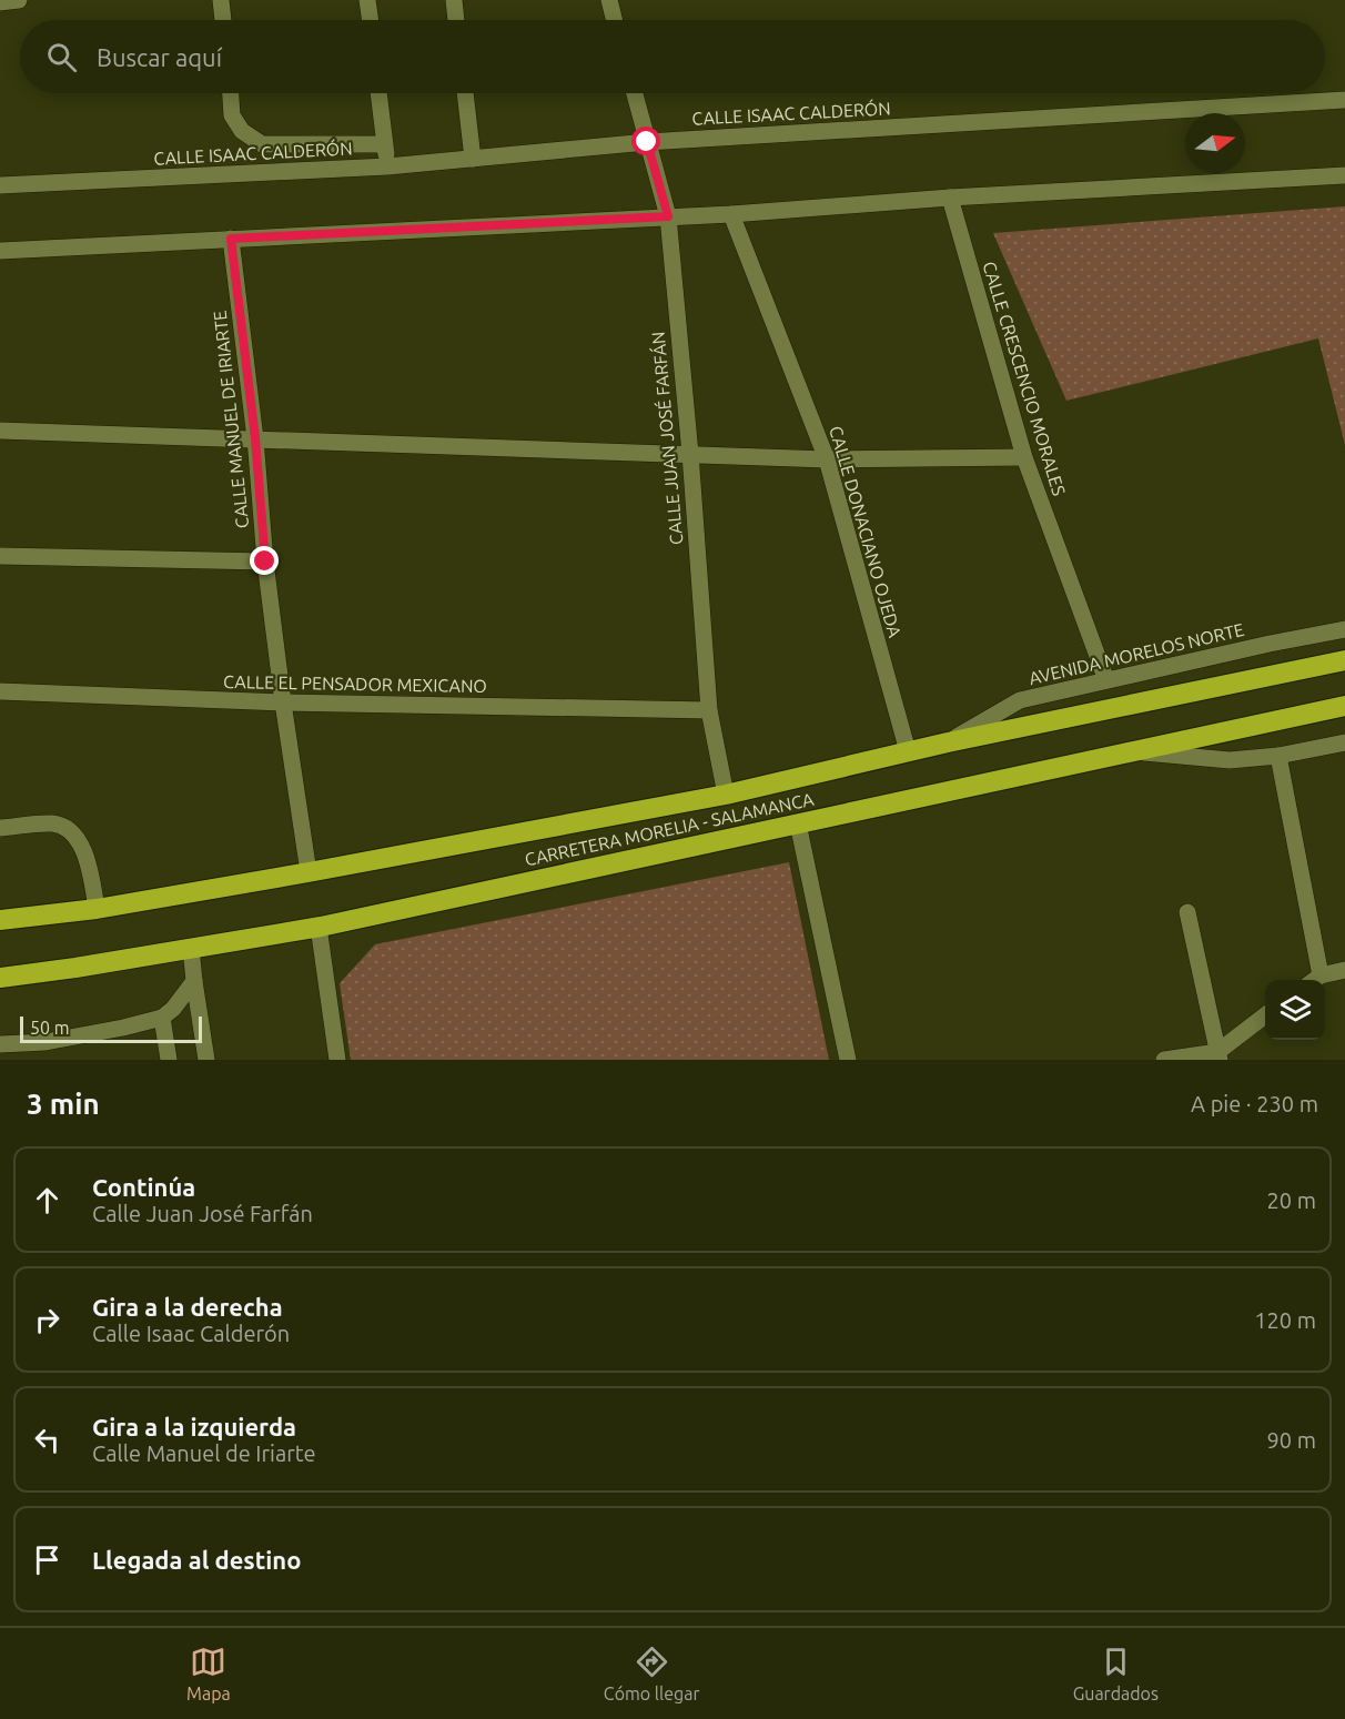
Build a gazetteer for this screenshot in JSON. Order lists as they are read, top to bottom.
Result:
{
  "streets": {
    "highway": ["CARRETERA MORELIA - SALAMANCA"],
    "street": [
      "CALLE ISAAC CALDERÓN",
      "CALLE CRESCENCIO MORALES",
      "CALLE MANUEL DE IRIARTE",
      "CALLE JUAN JOSÉ FARFÁN",
      "CALLE DONACIANO OJEDA",
      "AVENIDA MORELOS NORTE",
      "CALLE EL PENSADOR MEXICANO"
    ]
  },
  "crossings": [
    ["CALLE ISAAC CALDERÓN", "CALLE JUAN JOSÉ FARFÁN"],
    ["CALLE CRESCENCIO MORALES", "AVENIDA MORELOS NORTE"],
    ["CALLE MANUEL DE IRIARTE", "CALLE EL PENSADOR MEXICANO"],
    ["CALLE MANUEL DE IRIARTE", "CARRETERA MORELIA - SALAMANCA"],
    ["CALLE JUAN JOSÉ FARFÁN", "CALLE EL PENSADOR MEXICANO"],
    ["CALLE JUAN JOSÉ FARFÁN", "CARRETERA MORELIA - SALAMANCA"],
    ["CALLE DONACIANO OJEDA", "CARRETERA MORELIA - SALAMANCA"],
    ["AVENIDA MORELOS NORTE", "CARRETERA MORELIA - SALAMANCA"]
  ],
  "scale_bar": "50 m",
  "north": "right",
  "page": {
    "search": "Buscar aquí",
    "scale": "50 m",
    "heading": ["3 min", "A pie · 230 m"],
    "list": [
      ["Continúa", "Calle Juan José Farfán", "20 m"],
      ["Gira a la derecha", "Calle Isaac Calderón", "120 m"],
      ["Gira a la izquierda", "Calle Manuel de Iriarte", "90 m"],
      "Llegada al destino"
    ],
    "nav": ["Mapa", "Cómo llegar", "Guardados"]
  }
}
